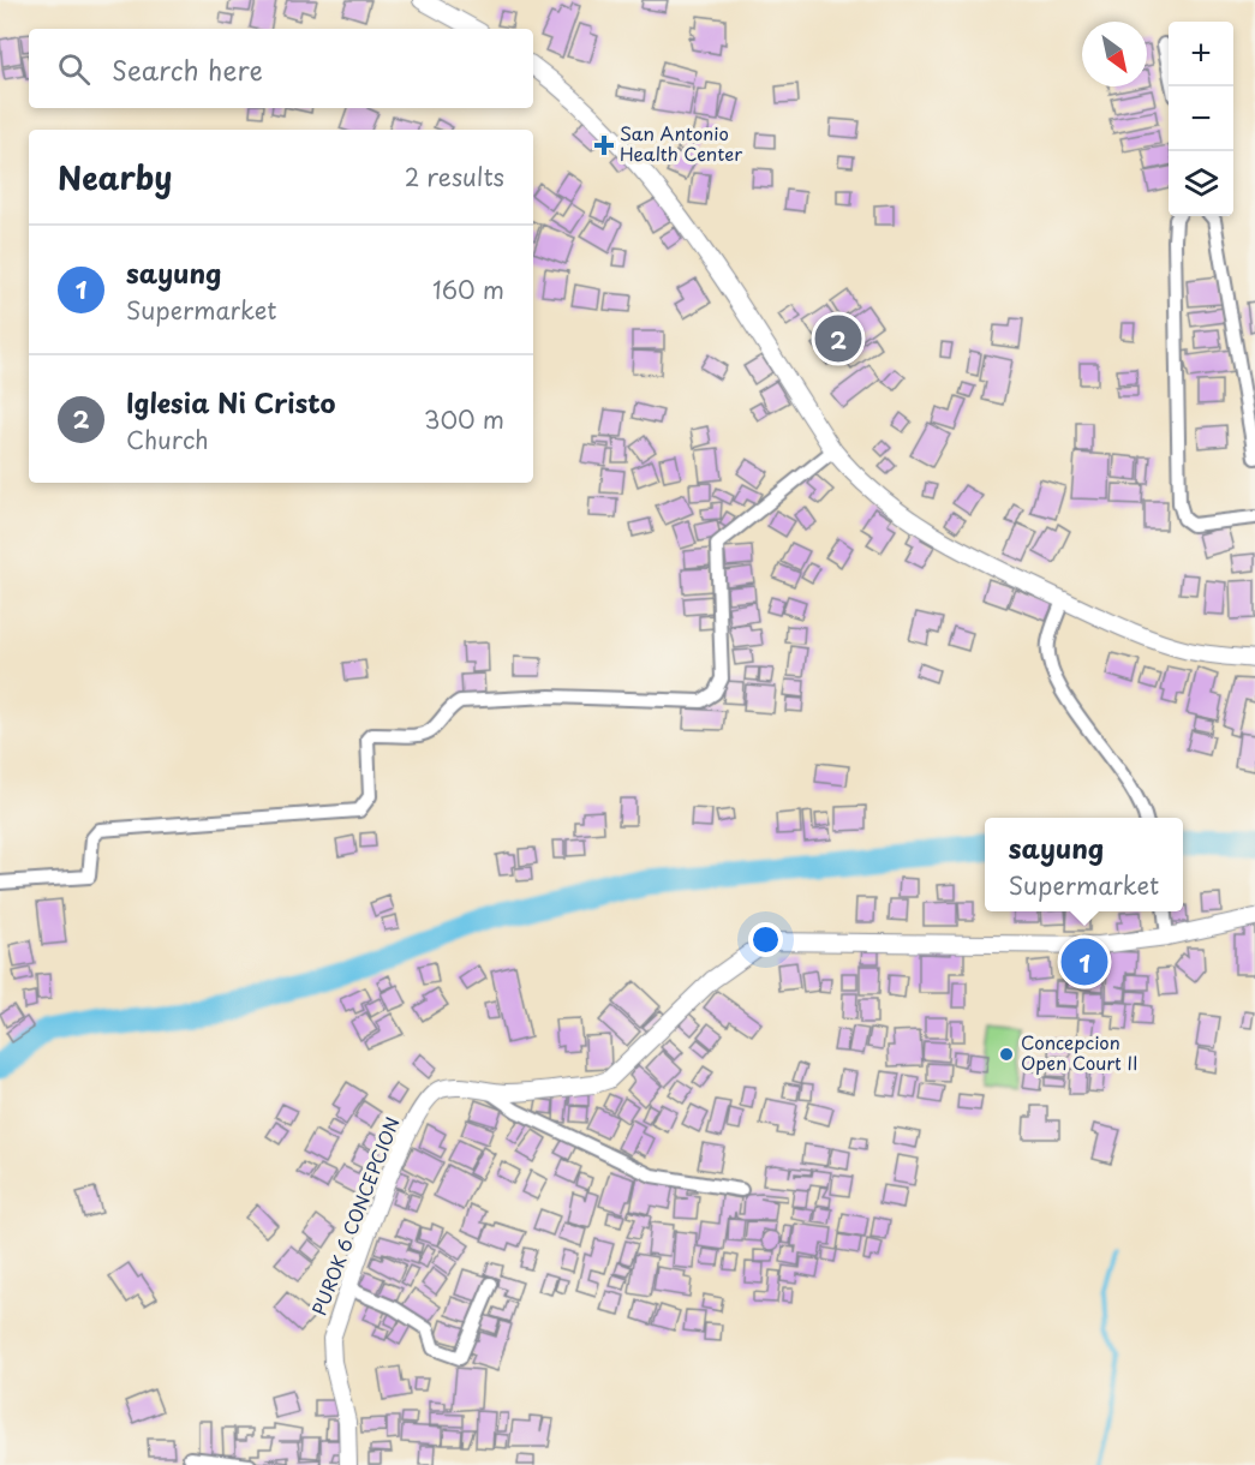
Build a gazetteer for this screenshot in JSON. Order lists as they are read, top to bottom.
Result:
{
  "streets": {
    "street": ["PUROK 6 CONCEPCION"]
  },
  "places": {
    "health": ["San Antonio Health Center"],
    "other": ["Concepcion Open Court II"]
  },
  "north": "bottom right",
  "page": {
    "map_buttons": ["+", "−"],
    "search": "Search here",
    "heading": ["Nearby", "2 results"],
    "list": [
      {
        "mark": "1",
        "name": "sayung",
        "note": "Supermarket",
        "value": "160 m"
      },
      {
        "mark": "2",
        "name": "Iglesia Ni Cristo",
        "note": "Church",
        "value": "300 m"
      }
    ],
    "pins": ["2", "1"],
    "popup": ["sayung", "Supermarket"]
  }
}
